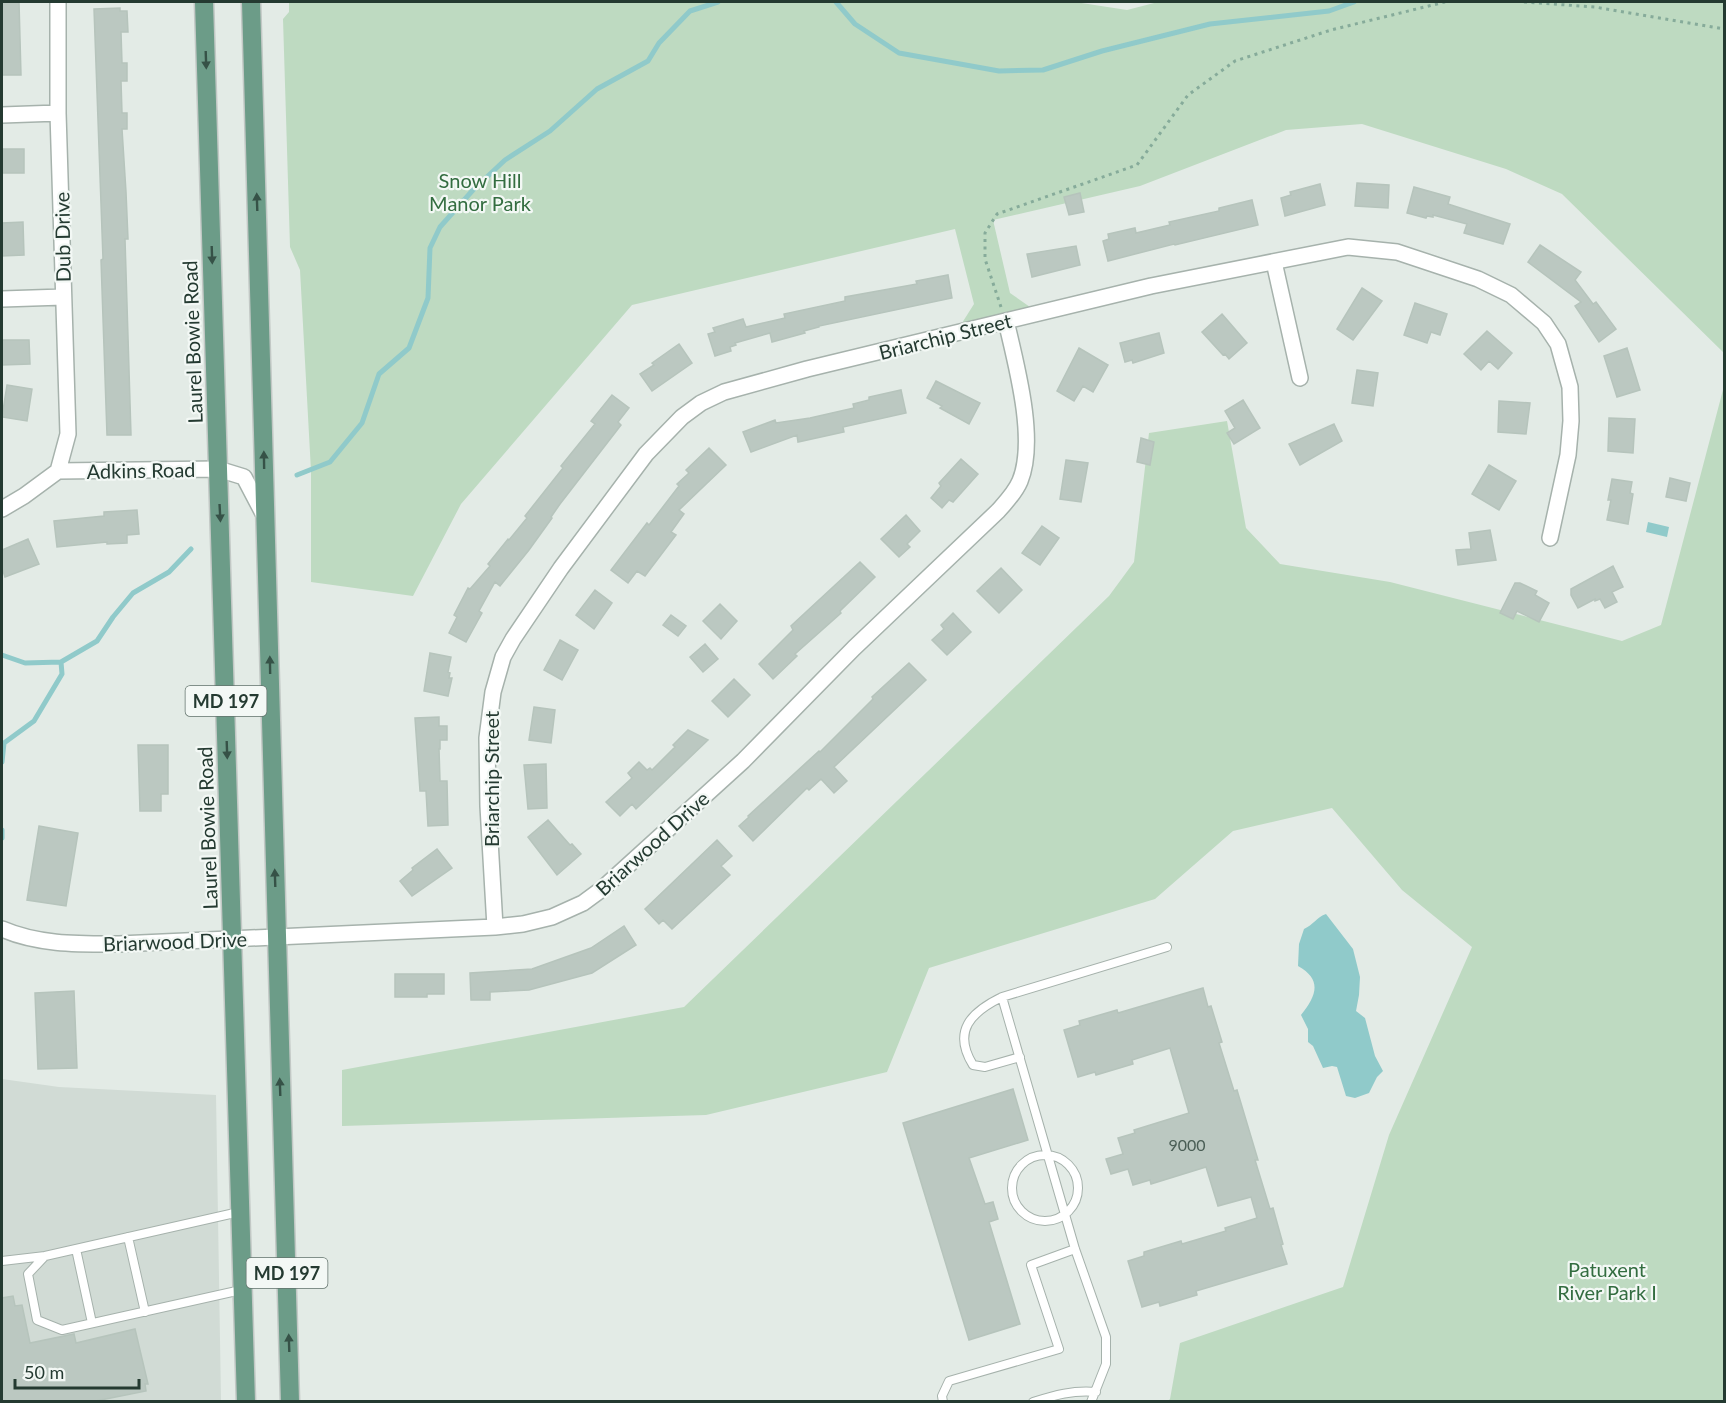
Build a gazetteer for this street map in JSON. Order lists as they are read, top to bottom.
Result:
{
  "streets": {
    "main road": ["Laurel Bowie Road", "MD 197"],
    "street": [
      "Dub Drive",
      "Briarchip Street",
      "Adkins Road",
      "Briarwood Drive"
    ]
  },
  "crossings": [
    ["Dub Drive", "Adkins Road"],
    ["Briarchip Street", "Briarwood Drive"],
    ["Laurel Bowie Road", "Adkins Road"],
    ["Laurel Bowie Road", "Briarwood Drive"],
    ["Adkins Road", "MD 197"],
    ["MD 197", "Briarwood Drive"]
  ],
  "parks": ["Snow Hill Manor Park", "Patuxent River Park I"],
  "house_numbers": ["9000"],
  "scale_bar": "50 m"
}
